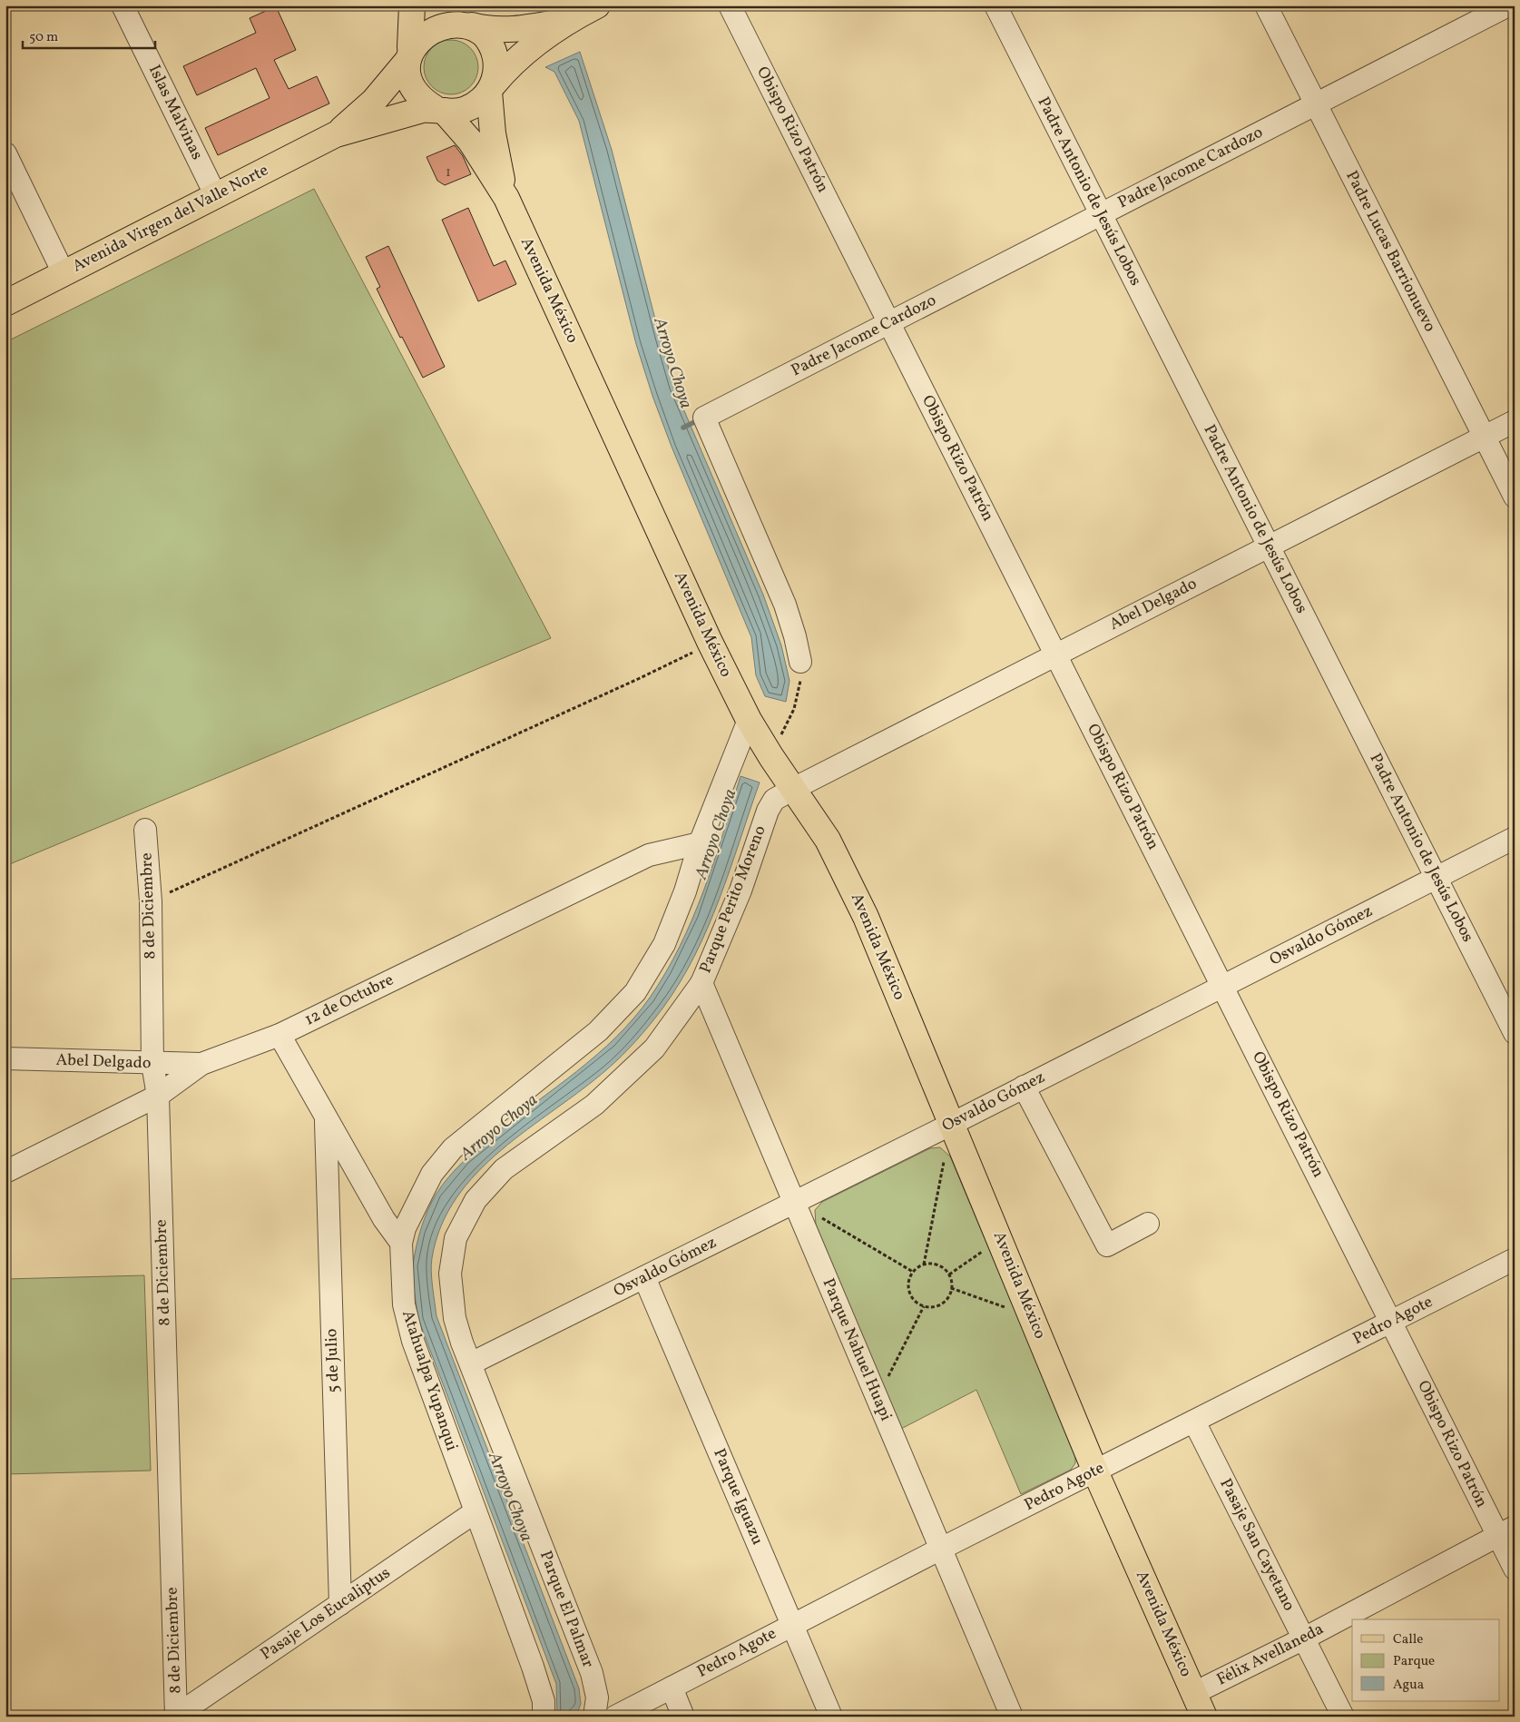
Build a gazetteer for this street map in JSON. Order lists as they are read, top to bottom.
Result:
{
  "streets": {
    "main road": ["Avenida Virgen del Valle Norte", "Avenida México"],
    "street": [
      "Islas Malvinas",
      "Obispo Rizo Patrón",
      "Padre Jacome Cardozo",
      "Padre Antonio de Jesús Lobos",
      "Padre Lucas Barrionuevo",
      "Abel Delgado",
      "Parque Perito Moreno",
      "8 de Diciembre",
      "Osvaldo Gómez",
      "12 de Octubre",
      "Pedro Agote",
      "Parque Nahuel Huapi",
      "5 de Julio",
      "Atahualpa Yupanqui",
      "Parque Iguazu",
      "Pasaje San Cayetano",
      "Parque El Palmar",
      "Pasaje Los Eucaliptus",
      "Félix Avellaneda"
    ]
  },
  "crossings": [
    ["Islas Malvinas", "Avenida Virgen del Valle Norte"],
    ["Obispo Rizo Patrón", "Padre Jacome Cardozo"],
    ["Obispo Rizo Patrón", "Abel Delgado"],
    ["Obispo Rizo Patrón", "Osvaldo Gómez"],
    ["Obispo Rizo Patrón", "Pedro Agote"],
    ["Obispo Rizo Patrón", "Félix Avellaneda"],
    ["Padre Jacome Cardozo", "Padre Antonio de Jesús Lobos"],
    ["Padre Jacome Cardozo", "Padre Lucas Barrionuevo"],
    ["Padre Antonio de Jesús Lobos", "Abel Delgado"],
    ["Padre Antonio de Jesús Lobos", "Osvaldo Gómez"],
    ["Avenida Virgen del Valle Norte", "Avenida México"],
    ["Padre Lucas Barrionuevo", "Abel Delgado"],
    ["Avenida México", "Abel Delgado"],
    ["Avenida México", "Parque Perito Moreno"],
    ["Avenida México", "Osvaldo Gómez"],
    ["Avenida México", "Pedro Agote"],
    ["Avenida México", "Félix Avellaneda"],
    ["Abel Delgado", "Parque Perito Moreno"],
    ["Abel Delgado", "8 de Diciembre"],
    ["Abel Delgado", "12 de Octubre"],
    ["Parque Perito Moreno", "Parque Nahuel Huapi"],
    ["Parque Perito Moreno", "Parque El Palmar"],
    ["8 de Diciembre", "12 de Octubre"],
    ["8 de Diciembre", "Pasaje Los Eucaliptus"],
    ["Osvaldo Gómez", "Parque Nahuel Huapi"],
    ["Osvaldo Gómez", "Parque Iguazu"],
    ["Osvaldo Gómez", "Parque El Palmar"],
    ["Pedro Agote", "Parque Nahuel Huapi"],
    ["Pedro Agote", "Parque Iguazu"],
    ["Pedro Agote", "Pasaje San Cayetano"],
    ["5 de Julio", "Pasaje Los Eucaliptus"],
    ["Atahualpa Yupanqui", "Pasaje Los Eucaliptus"],
    ["Pasaje San Cayetano", "Félix Avellaneda"]
  ],
  "water": ["Arroyo Choya"],
  "house_numbers": ["1"],
  "legend": ["Calle", "Parque", "Agua"],
  "scale_bar": "50 m"
}
